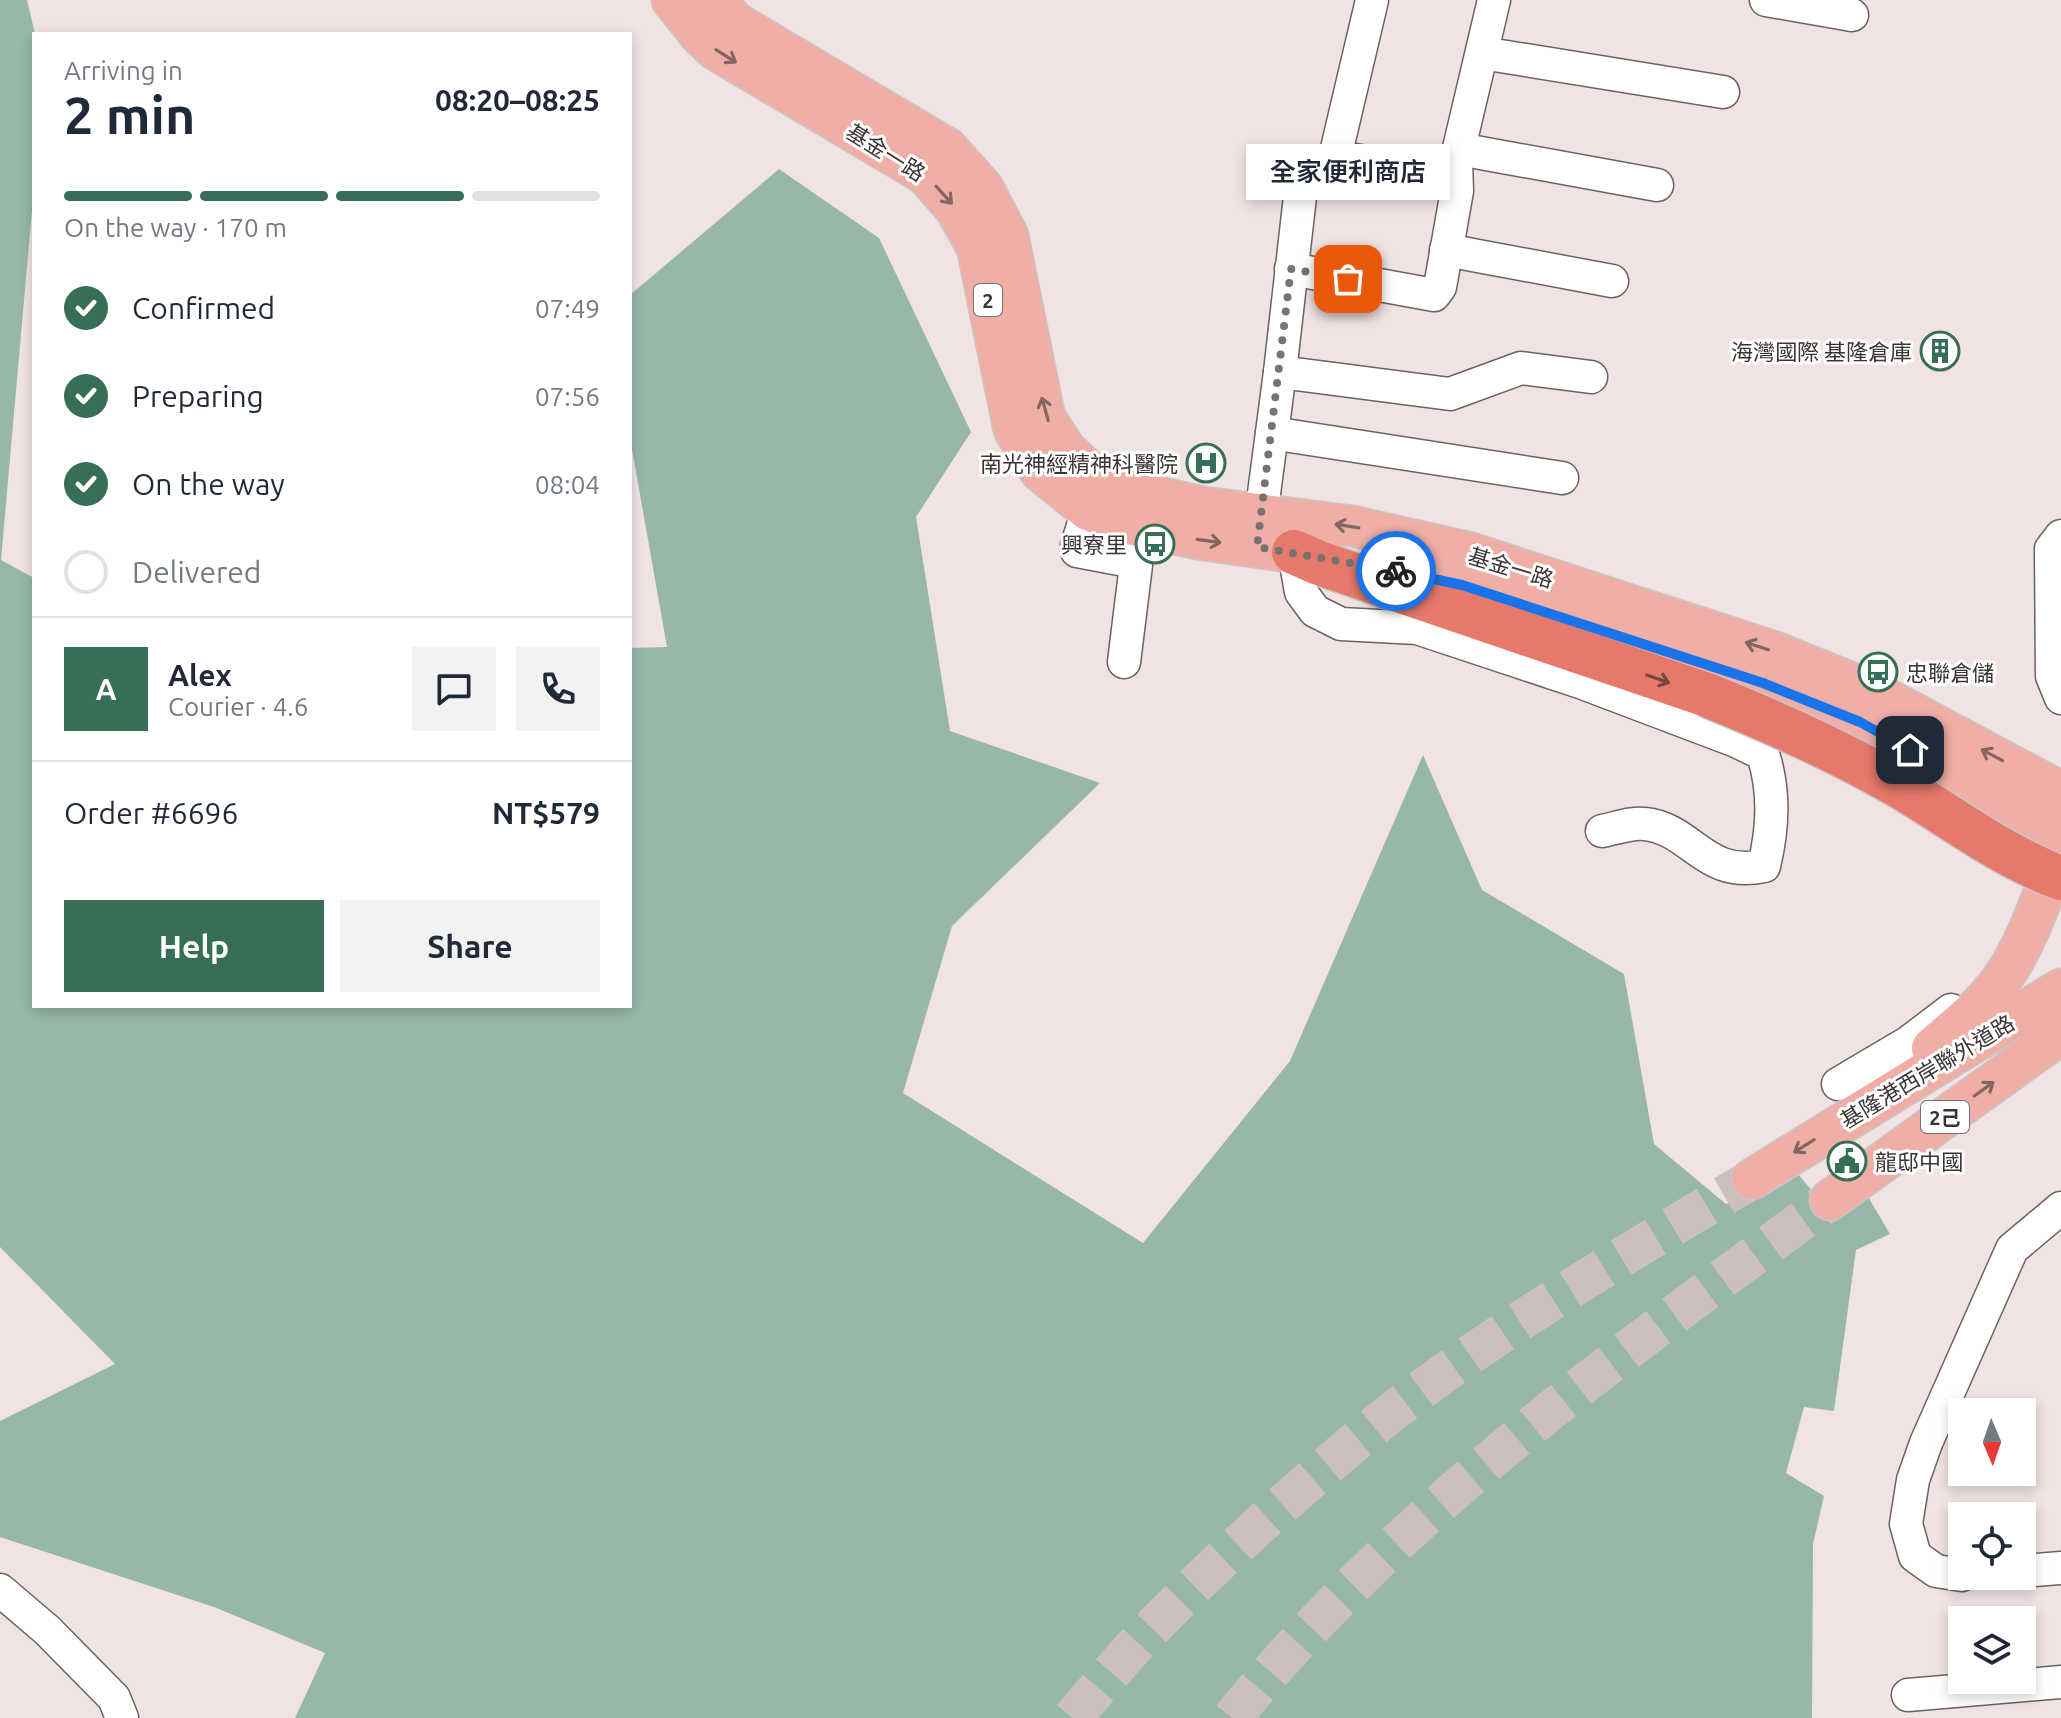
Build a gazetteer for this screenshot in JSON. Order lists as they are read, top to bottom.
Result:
{
  "streets": {
    "main road": [
      "基金一路",
      "2",
      "基隆港西岸聯外道路",
      "2己"
    ]
  },
  "places": {
    "other": ["全家便利商店"],
    "building": ["海灣國際 基隆倉庫"],
    "hospital": ["南光神經精神科醫院"],
    "bus stop": ["興寮里", "忠聯倉儲"],
    "public building": ["龍邸中國"]
  },
  "north": "bottom",
  "page": {
    "heading": ["2 min", "Arriving in", "08:20–08:25"],
    "panel": [
      "Alex",
      "Courier · 4.6",
      "Order #6696",
      "NT$579"
    ],
    "bubble": "全家便利商店",
    "bar": "On the way · 170 m",
    "list": [
      ["Confirmed", "07:49"],
      ["Preparing", "07:56"],
      ["On the way", "08:04"],
      "Delivered"
    ],
    "round": "A",
    "buttons": ["Help", "Share"]
  }
}
